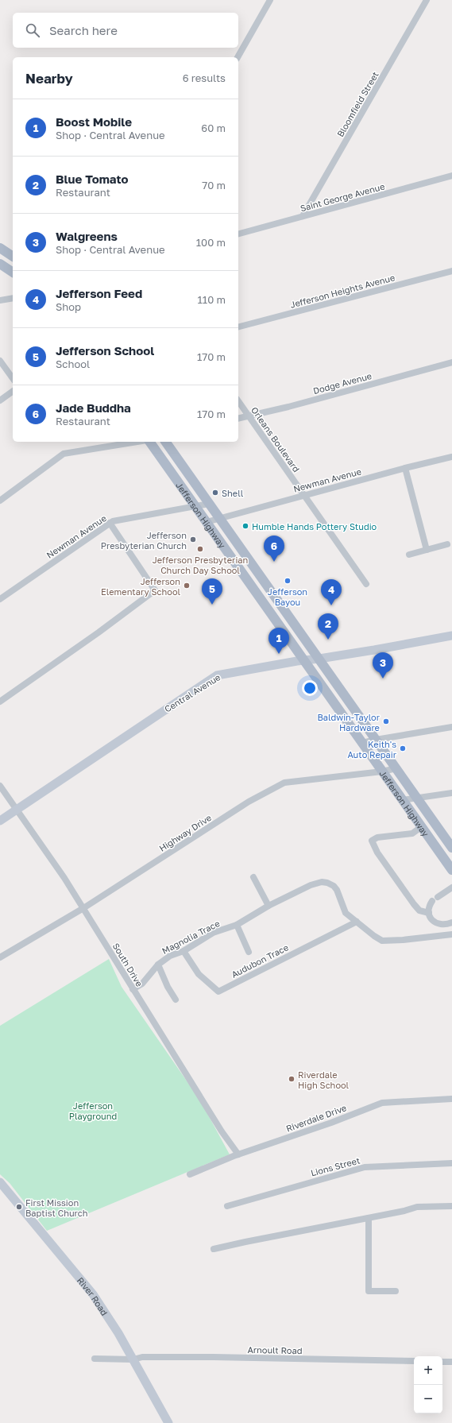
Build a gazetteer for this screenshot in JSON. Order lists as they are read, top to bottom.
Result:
{
  "streets": {
    "main road": ["Jefferson Highway", "Central Avenue", "River Road"],
    "street": [
      "Bloomfield Street",
      "Saint George Avenue",
      "Jefferson Heights Avenue",
      "Dodge Avenue",
      "Orleans Boulevard",
      "Newman Avenue",
      "Highway Drive",
      "Magnolia Trace",
      "Audubon Trace",
      "South Drive",
      "Riverdale Drive",
      "Lions Street",
      "Arnoult Road"
    ]
  },
  "crossings": [
    ["Bloomfield Street", "Saint George Avenue"],
    ["Dodge Avenue", "Orleans Boulevard"],
    ["Orleans Boulevard", "Newman Avenue"],
    ["Newman Avenue", "Jefferson Highway"],
    ["Jefferson Highway", "Central Avenue"],
    ["Jefferson Highway", "Highway Drive"],
    ["Central Avenue", "South Drive"],
    ["Highway Drive", "South Drive"],
    ["Magnolia Trace", "Audubon Trace"],
    ["Magnolia Trace", "South Drive"],
    ["South Drive", "Riverdale Drive"],
    ["River Road", "Arnoult Road"]
  ],
  "parks": ["Jefferson Playground"],
  "places": [
    "Shell",
    "Humble Hands Pottery Studio",
    "Jefferson Presbyterian Church",
    "Jefferson Presbyterian Church Day School",
    "Jefferson Bayou",
    "Jefferson Elementary School",
    "Baldwin-Taylor Hardware",
    "Keith's Auto Repair",
    "Riverdale High School",
    "First Mission Baptist Church"
  ],
  "page": {
    "search": "Search here",
    "heading": ["Nearby", "6 results"],
    "list": [
      {
        "mark": "1",
        "name": "Boost Mobile",
        "note": "Shop · Central Avenue",
        "value": "60 m"
      },
      {
        "mark": "2",
        "name": "Blue Tomato",
        "note": "Restaurant",
        "value": "70 m"
      },
      {
        "mark": "3",
        "name": "Walgreens",
        "note": "Shop · Central Avenue",
        "value": "100 m"
      },
      {
        "mark": "4",
        "name": "Jefferson Feed",
        "note": "Shop",
        "value": "110 m"
      },
      {
        "mark": "5",
        "name": "Jefferson School",
        "note": "School",
        "value": "170 m"
      },
      {
        "mark": "6",
        "name": "Jade Buddha",
        "note": "Restaurant",
        "value": "170 m"
      }
    ],
    "pins": [
      "6",
      "5",
      "4",
      "2",
      "1",
      "3"
    ],
    "map_buttons": ["+", "−"]
  }
}
